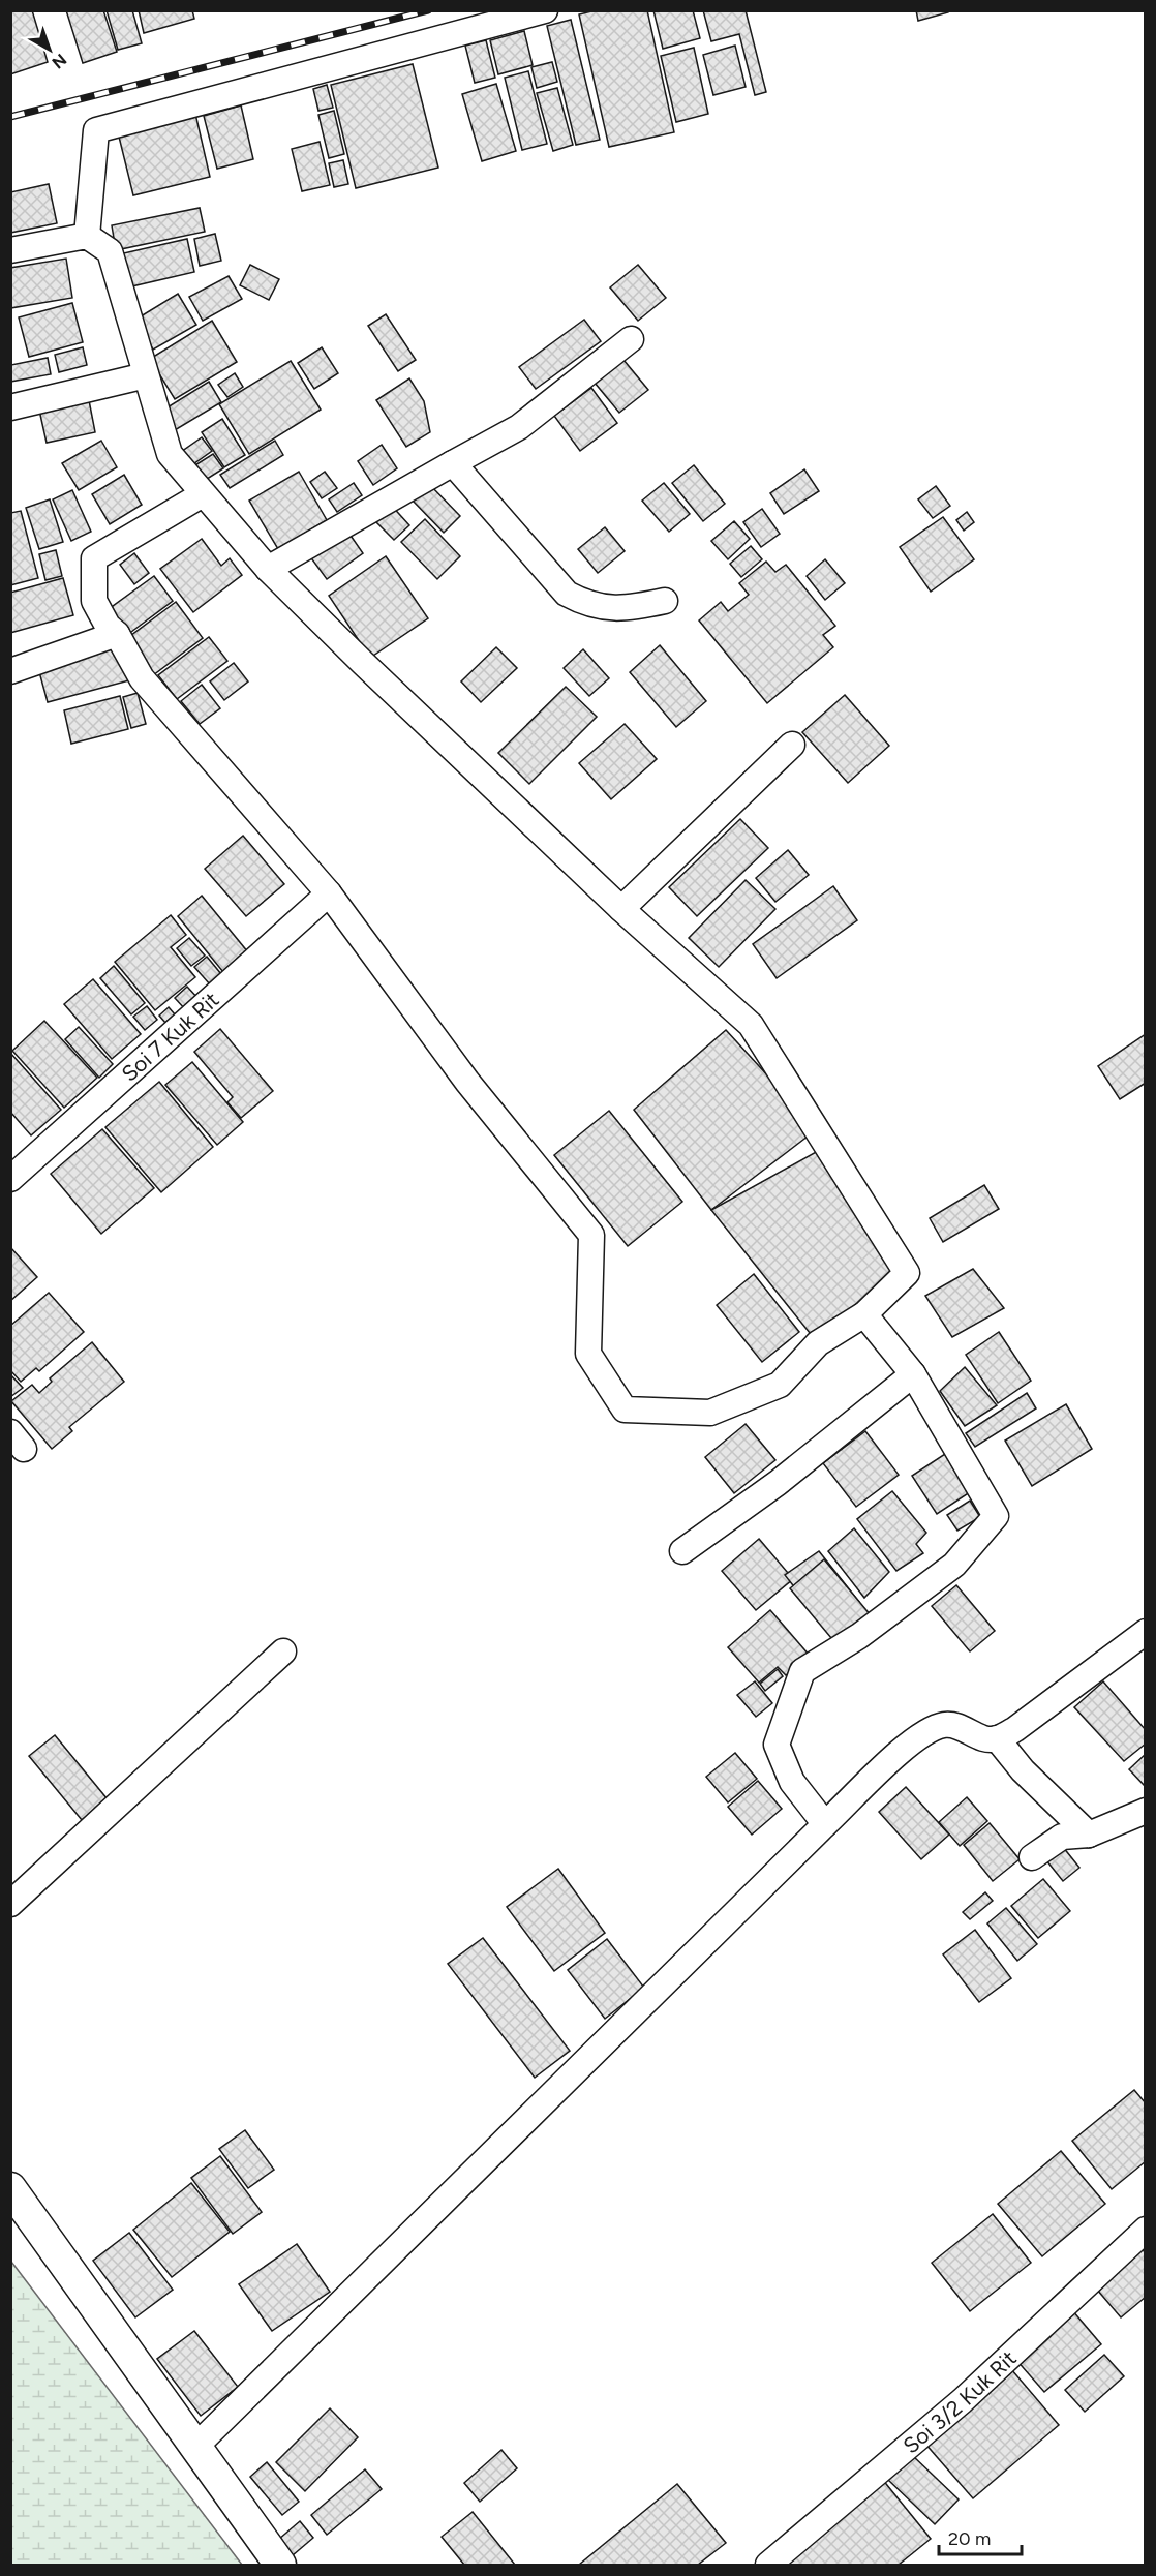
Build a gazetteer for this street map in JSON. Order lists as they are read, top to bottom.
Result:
{
  "streets": {
    "street": ["Soi 7 Kuk Rit", "Soi 3/2 Kuk Rit"]
  },
  "scale_bar": "20 m",
  "north": "bottom right"
}
